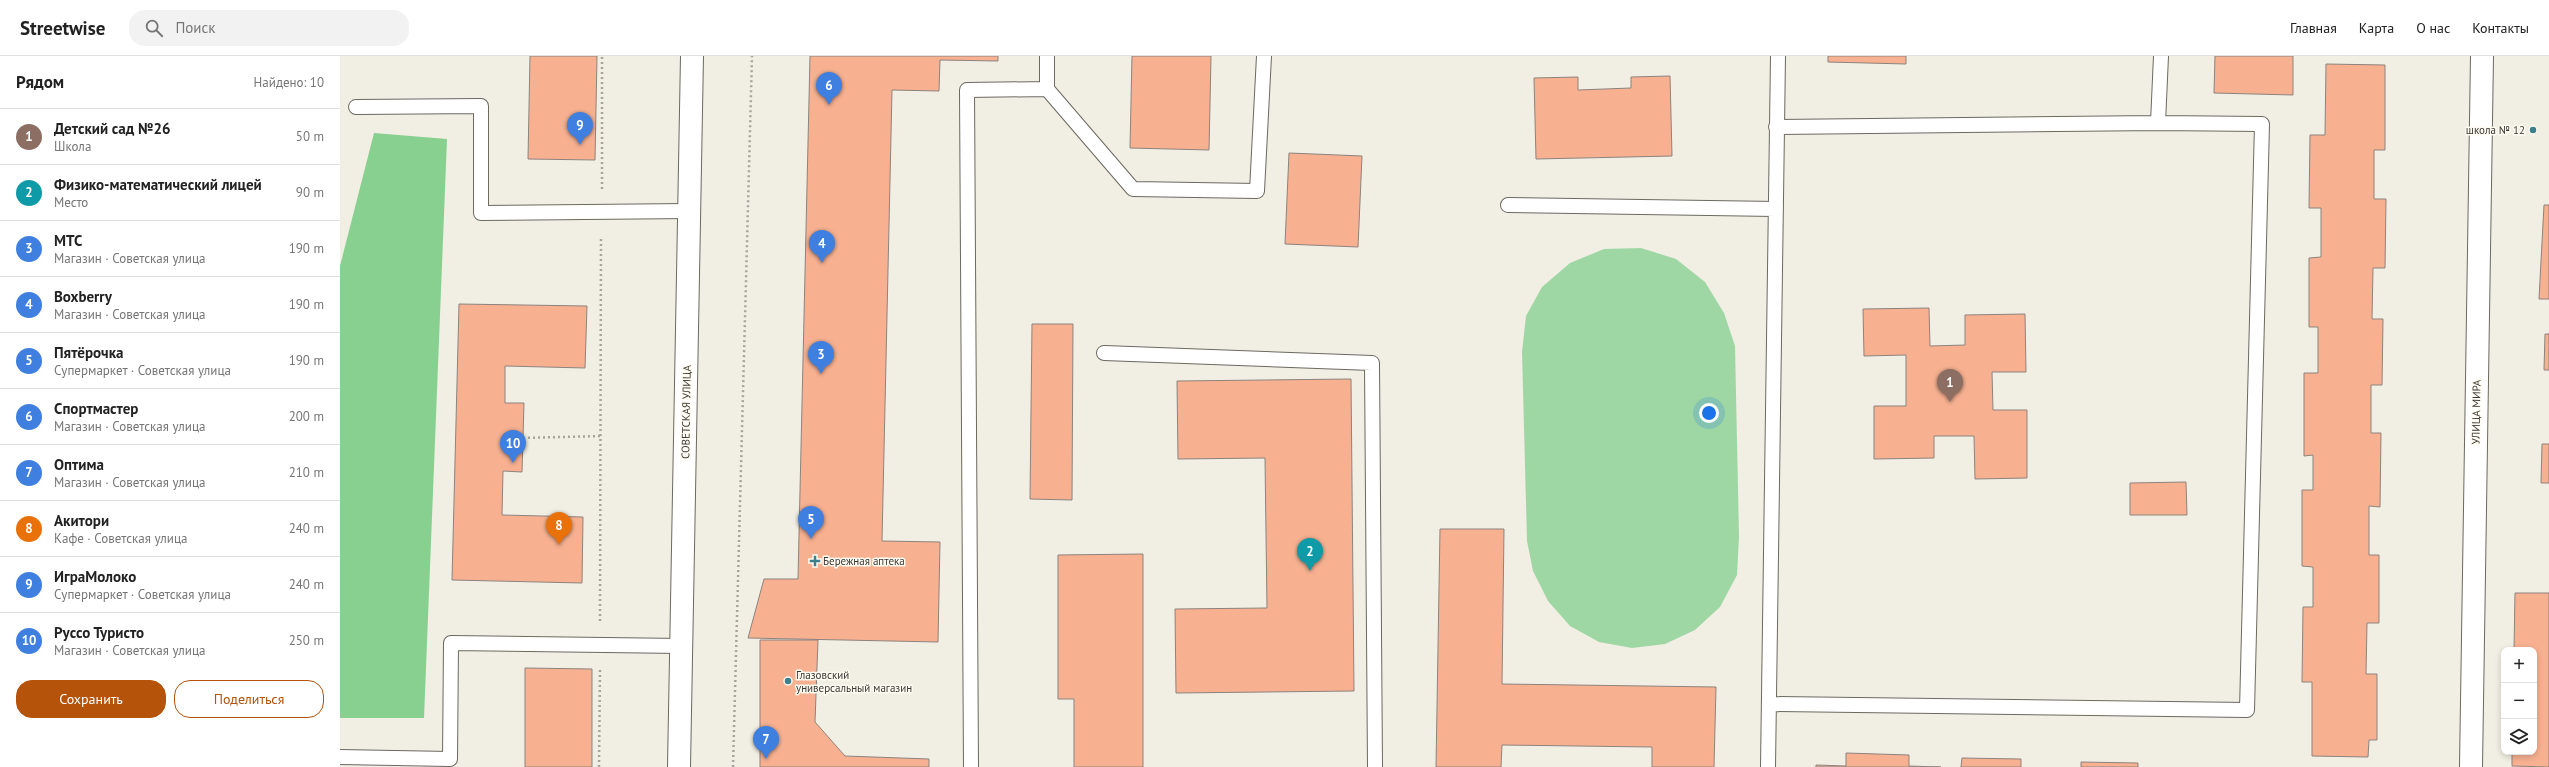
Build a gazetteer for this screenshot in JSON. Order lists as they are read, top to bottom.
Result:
{
  "streets": {
    "street": ["СОВЕТСКАЯ УЛИЦА", "УЛИЦА МИРА"]
  },
  "places": {
    "other": ["школа № 12", "Глазовский универсальный магазин"],
    "health": ["Бережная аптека"]
  },
  "page": {
    "header": "Streetwise",
    "search": "Поиск",
    "nav": [
      "Главная",
      "Карта",
      "О нас",
      "Контакты"
    ],
    "heading": ["Рядом", "Найдено: 10"],
    "pins": [
      "6",
      "9",
      "4",
      "3",
      "1",
      "10",
      "5",
      "8",
      "2",
      "7"
    ],
    "list": [
      {
        "mark": "1",
        "name": "Детский сад №26",
        "note": "Школа",
        "value": "50 m"
      },
      {
        "mark": "2",
        "name": "Физико-математический лицей",
        "note": "Место",
        "value": "90 m"
      },
      {
        "mark": "3",
        "name": "МТС",
        "note": "Магазин · Советская улица",
        "value": "190 m"
      },
      {
        "mark": "4",
        "name": "Boxberry",
        "note": "Магазин · Советская улица",
        "value": "190 m"
      },
      {
        "mark": "5",
        "name": "Пятёрочка",
        "note": "Супермаркет · Советская улица",
        "value": "190 m"
      },
      {
        "mark": "6",
        "name": "Спортмастер",
        "note": "Магазин · Советская улица",
        "value": "200 m"
      },
      {
        "mark": "7",
        "name": "Оптима",
        "note": "Магазин · Советская улица",
        "value": "210 m"
      },
      {
        "mark": "8",
        "name": "Акитори",
        "note": "Кафе · Советская улица",
        "value": "240 m"
      },
      {
        "mark": "9",
        "name": "ИграМолоко",
        "note": "Супермаркет · Советская улица",
        "value": "240 m"
      },
      {
        "mark": "10",
        "name": "Руссо Туристо",
        "note": "Магазин · Советская улица",
        "value": "250 m"
      }
    ],
    "map_buttons": ["+", "−"],
    "buttons": ["Сохранить", "Поделиться"]
  }
}
